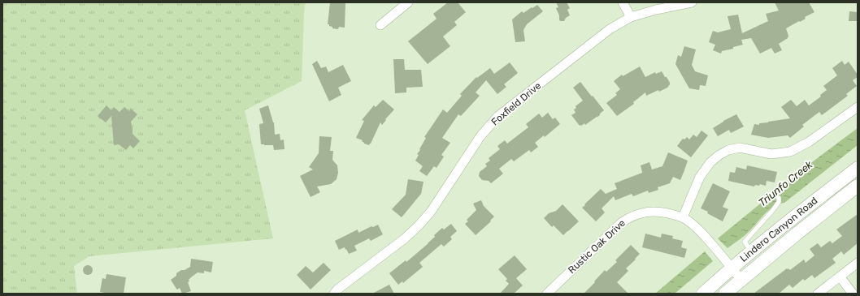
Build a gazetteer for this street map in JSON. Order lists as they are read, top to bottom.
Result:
{
  "streets": {
    "street": ["Foxfield Drive", "Lindero Canyon Road", "Rustic Oak Drive"]
  },
  "crossings": [
    ["Lindero Canyon Road", "Rustic Oak Drive"]
  ],
  "water": ["Triunfo Creek"]
}
